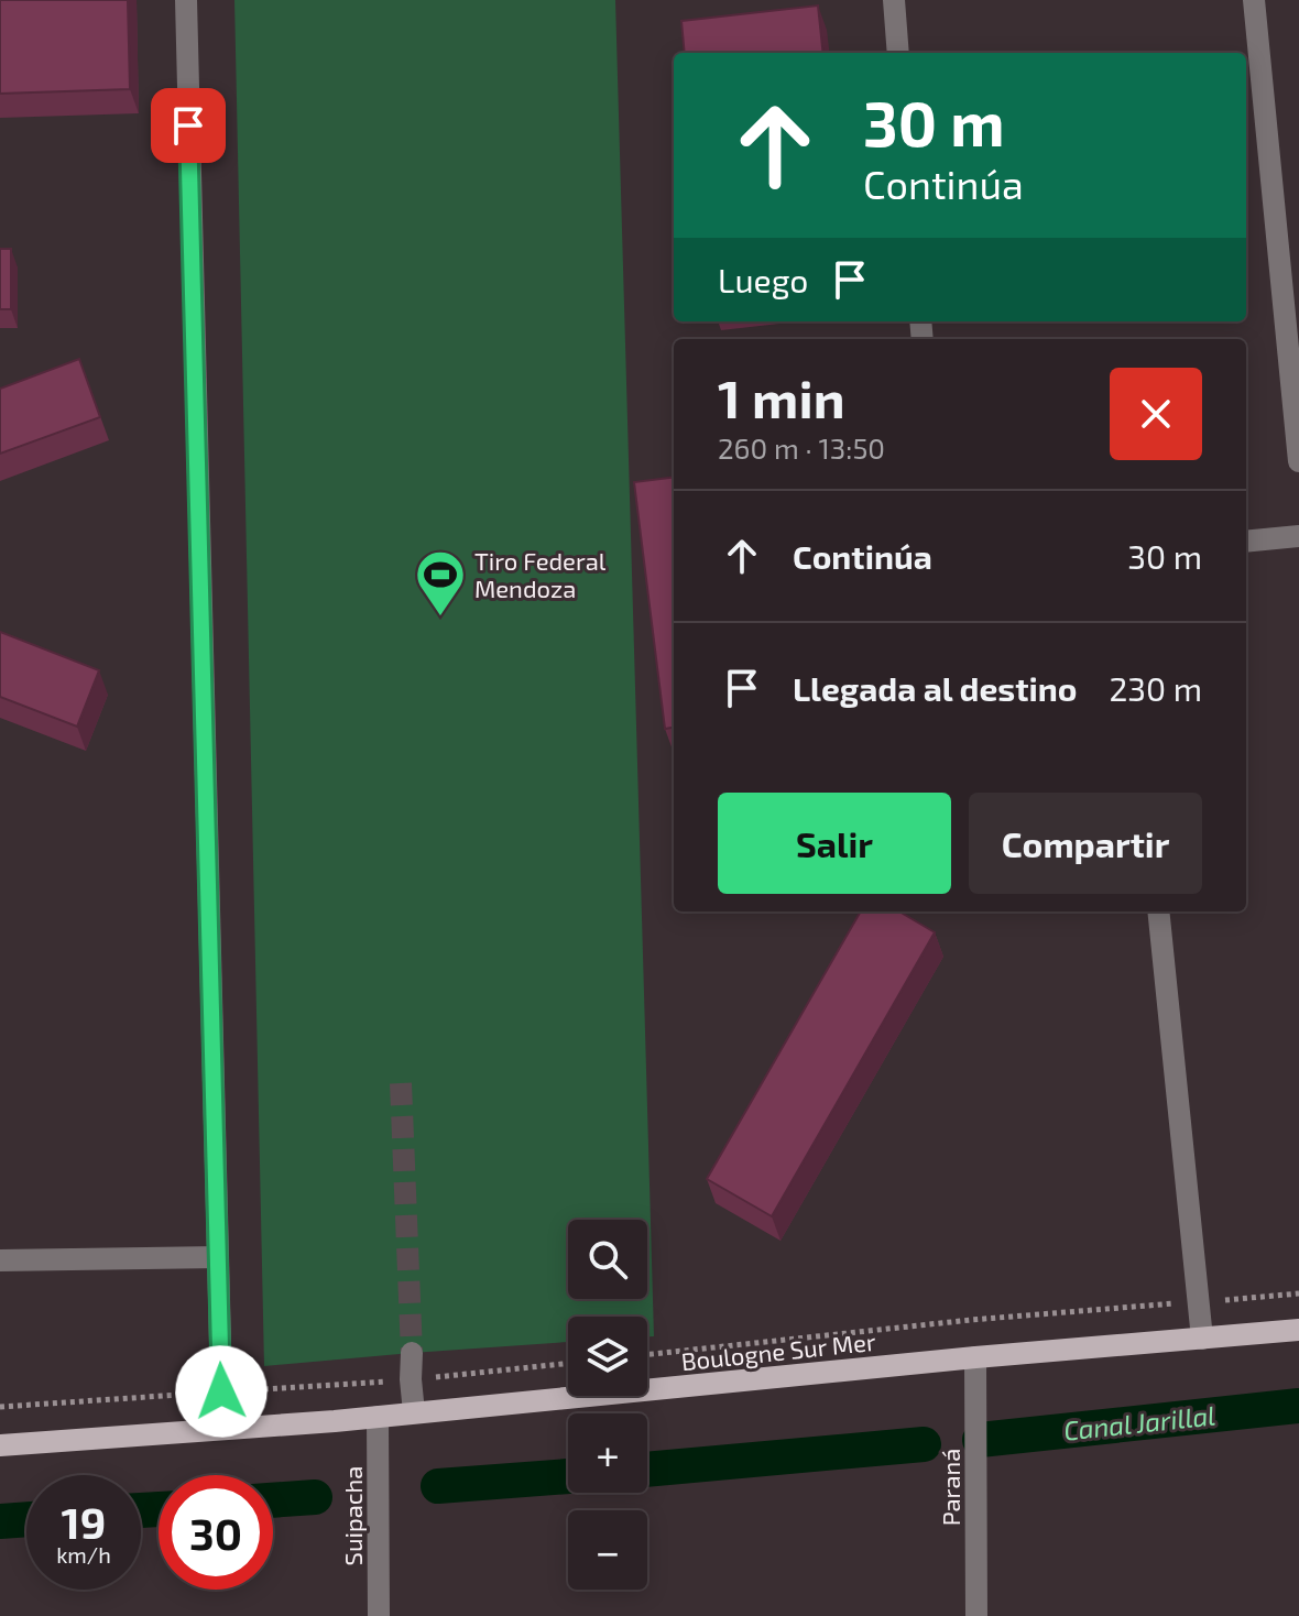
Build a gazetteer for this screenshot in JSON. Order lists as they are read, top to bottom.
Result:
{
  "streets": {
    "main road": ["Boulogne Sur Mer"],
    "street": ["Paraná", "Suipacha"]
  },
  "crossings": [
    ["Boulogne Sur Mer", "Paraná"],
    ["Boulogne Sur Mer", "Suipacha"]
  ],
  "water": ["Canal Jarillal"],
  "places": {
    "sports": ["Tiro Federal Mendoza"]
  },
  "page": {
    "turn": ["30 m", "Continúa"],
    "then": "Luego",
    "heading": ["1 min", "260 m · 13:50"],
    "list": [
      {
        "name": "Continúa",
        "value": "30 m"
      },
      {
        "name": "Llegada al destino",
        "value": "230 m"
      }
    ],
    "buttons": ["Salir", "Compartir"],
    "map_buttons": ["+", "−"],
    "speed": "19 km/h",
    "limit": "30"
  }
}
